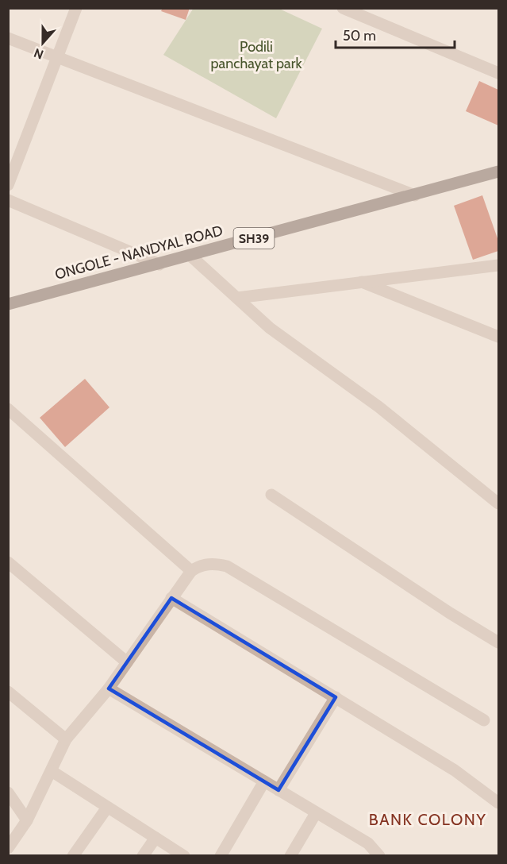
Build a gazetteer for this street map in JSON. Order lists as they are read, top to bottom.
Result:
{
  "streets": {
    "main road": ["SH39", "ONGOLE - NANDYAL ROAD"]
  },
  "districts": ["BANK COLONY"],
  "parks": ["Podili panchayat park"],
  "scale_bar": "50 m",
  "north": "bottom"
}
